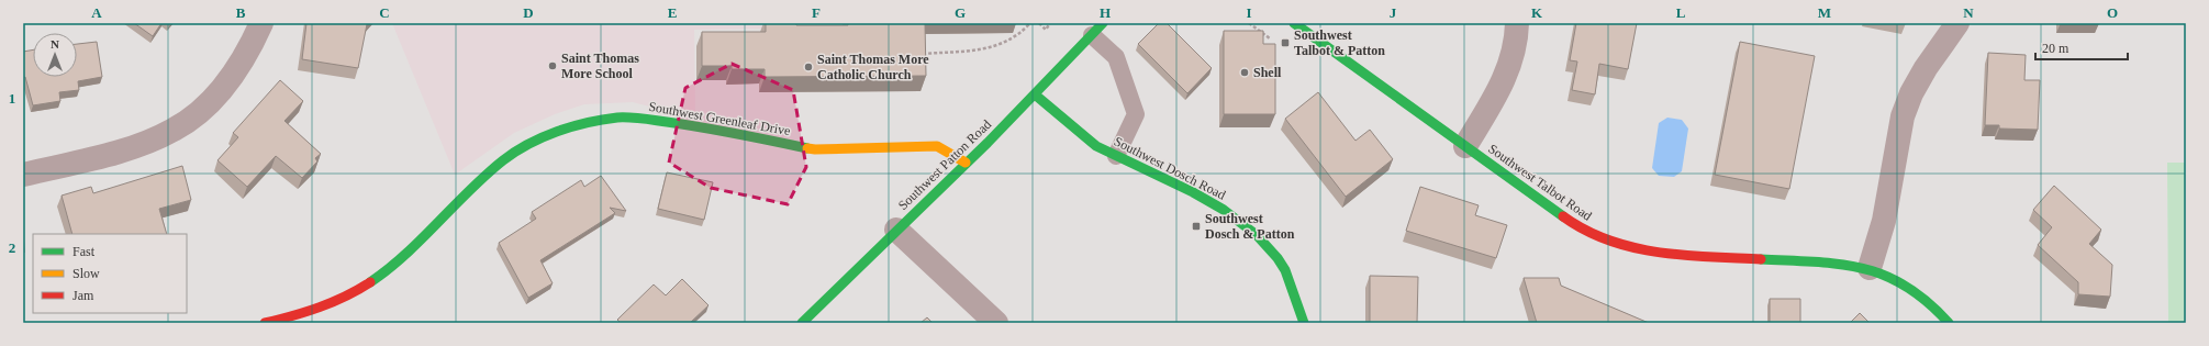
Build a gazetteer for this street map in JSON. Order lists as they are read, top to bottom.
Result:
{
  "streets": {
    "street": [
      "Southwest Greenleaf Drive",
      "Southwest Patton Road",
      "Southwest Dosch Road",
      "Southwest Talbot Road"
    ]
  },
  "crossings": [
    ["Southwest Greenleaf Drive", "Southwest Patton Road"],
    ["Southwest Patton Road", "Southwest Dosch Road"]
  ],
  "places": {
    "transit": ["Southwest Talbot & Patton", "Southwest Dosch & Patton"],
    "other": ["Saint Thomas More School", "Saint Thomas More Catholic Church", "Shell"]
  },
  "legend": ["Fast", "Slow", "Jam"],
  "scale_bar": "20 m",
  "north": "top",
  "grid": {
    "columns": [
      "A",
      "B",
      "C",
      "D",
      "E",
      "F",
      "G",
      "H",
      "I",
      "J",
      "K",
      "L",
      "M",
      "N",
      "O"
    ],
    "rows": ["1", "2"]
  }
}
